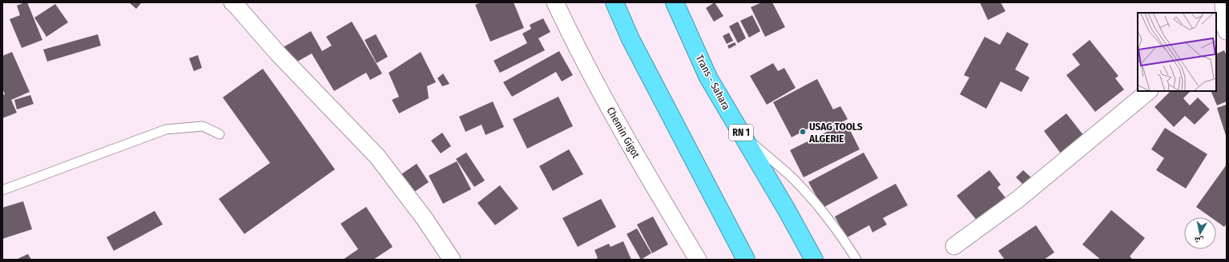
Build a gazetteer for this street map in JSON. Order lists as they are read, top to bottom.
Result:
{
  "streets": {
    "highway": ["Trans - Sahara", "RN 1"],
    "street": ["Chemin Gigot"]
  },
  "places": ["USAG TOOLS ALGERIE"],
  "north": "bottom"
}
